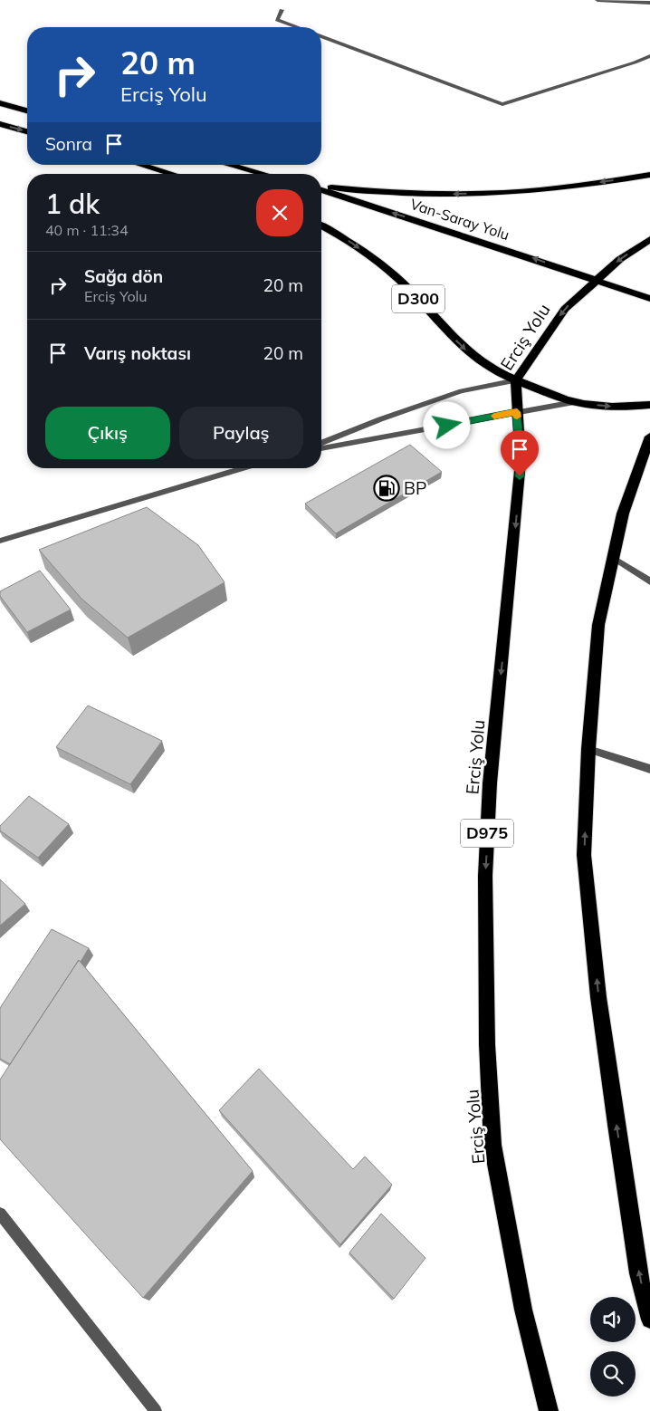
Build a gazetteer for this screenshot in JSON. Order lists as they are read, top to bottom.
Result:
{
  "streets": {
    "highway": [
      "Van-Saray Yolu",
      "D300",
      "Erciş Yolu",
      "D975"
    ]
  },
  "crossings": [
    ["Van-Saray Yolu", "Erciş Yolu"],
    ["D300", "Erciş Yolu"]
  ],
  "places": {
    "fuel station": ["BP"]
  },
  "page": {
    "turn": ["20 m", "Erciş Yolu"],
    "then": "Sonra",
    "heading": ["1 dk", "40 m · 11:34"],
    "list": [
      {
        "name": "Sağa dön",
        "note": "Erciş Yolu",
        "value": "20 m"
      },
      {
        "name": "Varış noktası",
        "value": "20 m"
      }
    ],
    "buttons": ["Çıkış", "Paylaş"]
  }
}
